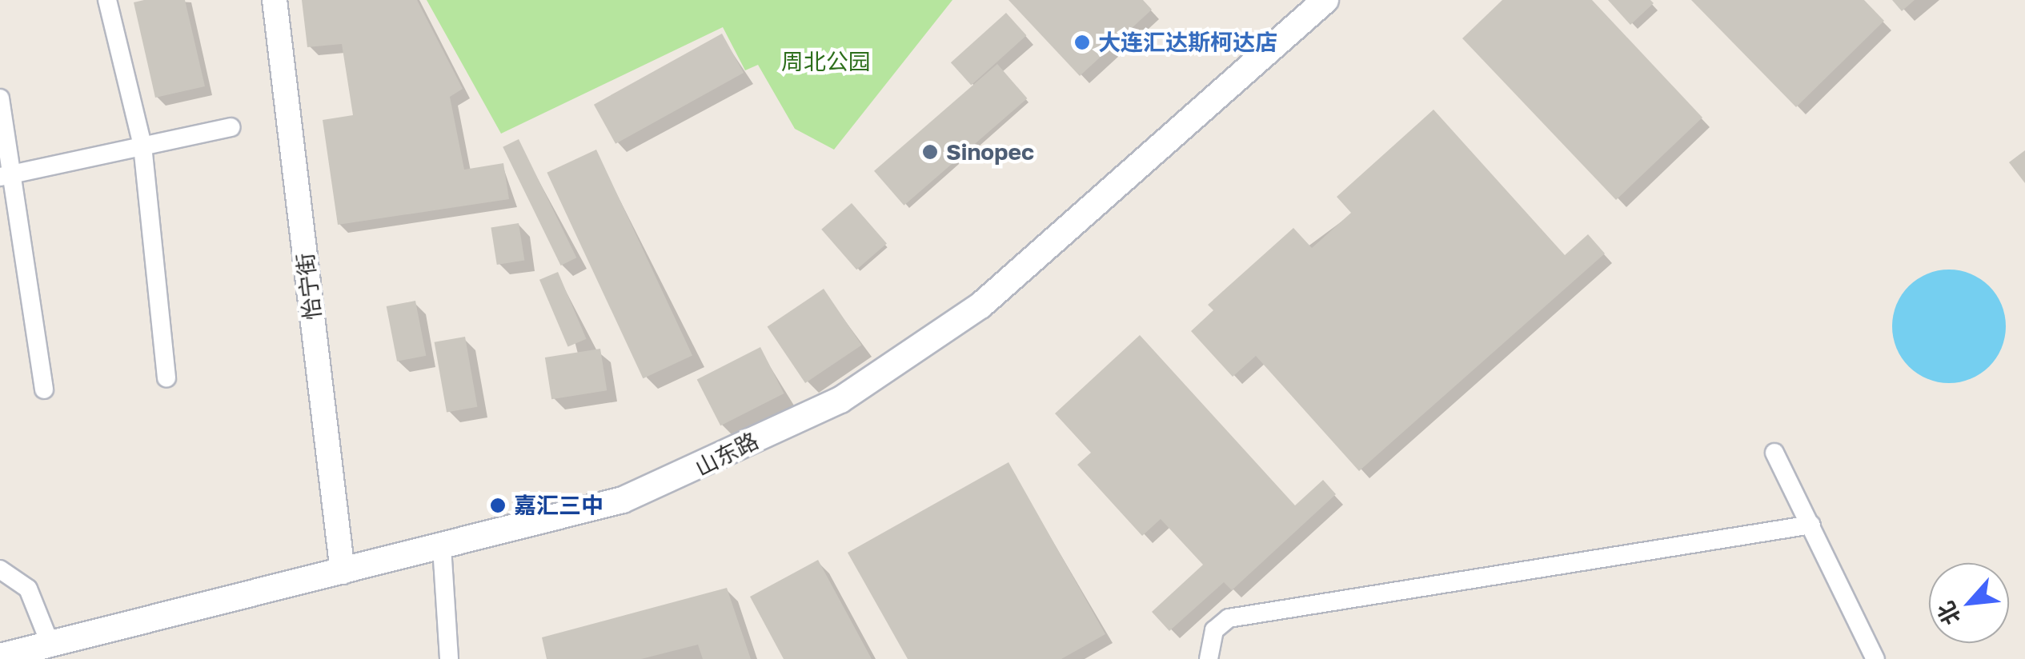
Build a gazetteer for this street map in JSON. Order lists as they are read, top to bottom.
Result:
{
  "streets": {
    "main road": ["山东路"],
    "street": ["怡宁街"]
  },
  "crossings": [
    ["怡宁街", "山东路"]
  ],
  "parks": ["周北公园"],
  "places": ["大连汇达斯柯达店", "Sinopec", "嘉汇三中"],
  "north": "bottom left"
}
